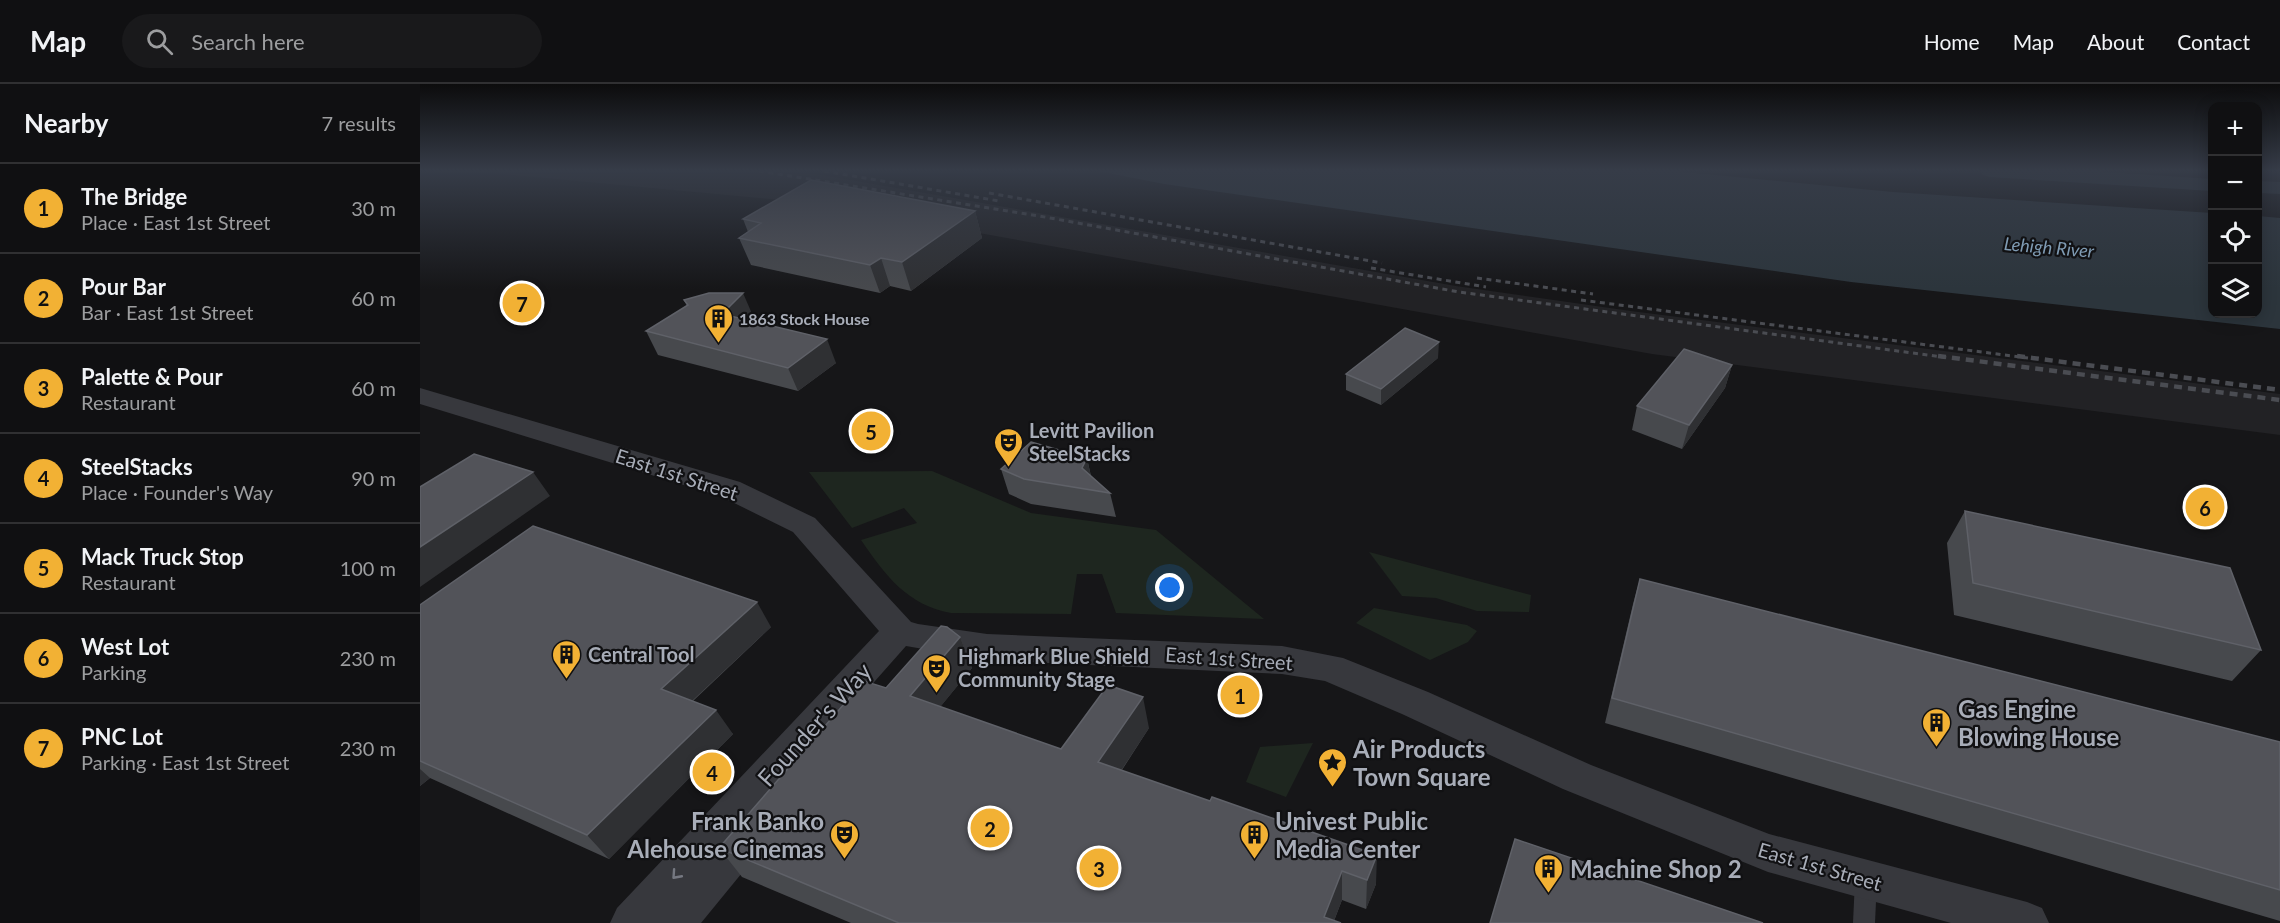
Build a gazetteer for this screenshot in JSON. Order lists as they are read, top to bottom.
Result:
{
  "streets": {
    "street": ["East 1st Street", "Founder's Way"]
  },
  "crossings": [
    ["East 1st Street", "Founder's Way"]
  ],
  "water": ["Lehigh River"],
  "places": {
    "building": [
      "1863 Stock House",
      "Central Tool",
      "Gas Engine Blowing House",
      "Univest Public Media Center",
      "Machine Shop 2"
    ],
    "theatre": ["Levitt Pavilion SteelStacks", "Highmark Blue Shield Community Stage", "Frank Banko Alehouse Cinemas"],
    "place": ["Air Products Town Square"]
  },
  "page": {
    "header": "Map",
    "search": "Search here",
    "nav": [
      "Home",
      "Map",
      "About",
      "Contact"
    ],
    "heading": ["Nearby", "7 results"],
    "map_buttons": ["+", "−"],
    "list": [
      {
        "mark": "1",
        "name": "The Bridge",
        "note": "Place · East 1st Street",
        "value": "30 m"
      },
      {
        "mark": "2",
        "name": "Pour Bar",
        "note": "Bar · East 1st Street",
        "value": "60 m"
      },
      {
        "mark": "3",
        "name": "Palette & Pour",
        "note": "Restaurant",
        "value": "60 m"
      },
      {
        "mark": "4",
        "name": "SteelStacks",
        "note": "Place · Founder's Way",
        "value": "90 m"
      },
      {
        "mark": "5",
        "name": "Mack Truck Stop",
        "note": "Restaurant",
        "value": "100 m"
      },
      {
        "mark": "6",
        "name": "West Lot",
        "note": "Parking",
        "value": "230 m"
      },
      {
        "mark": "7",
        "name": "PNC Lot",
        "note": "Parking · East 1st Street",
        "value": "230 m"
      }
    ],
    "pins": [
      "7",
      "5",
      "6",
      "1",
      "4",
      "2",
      "3"
    ]
  }
}
